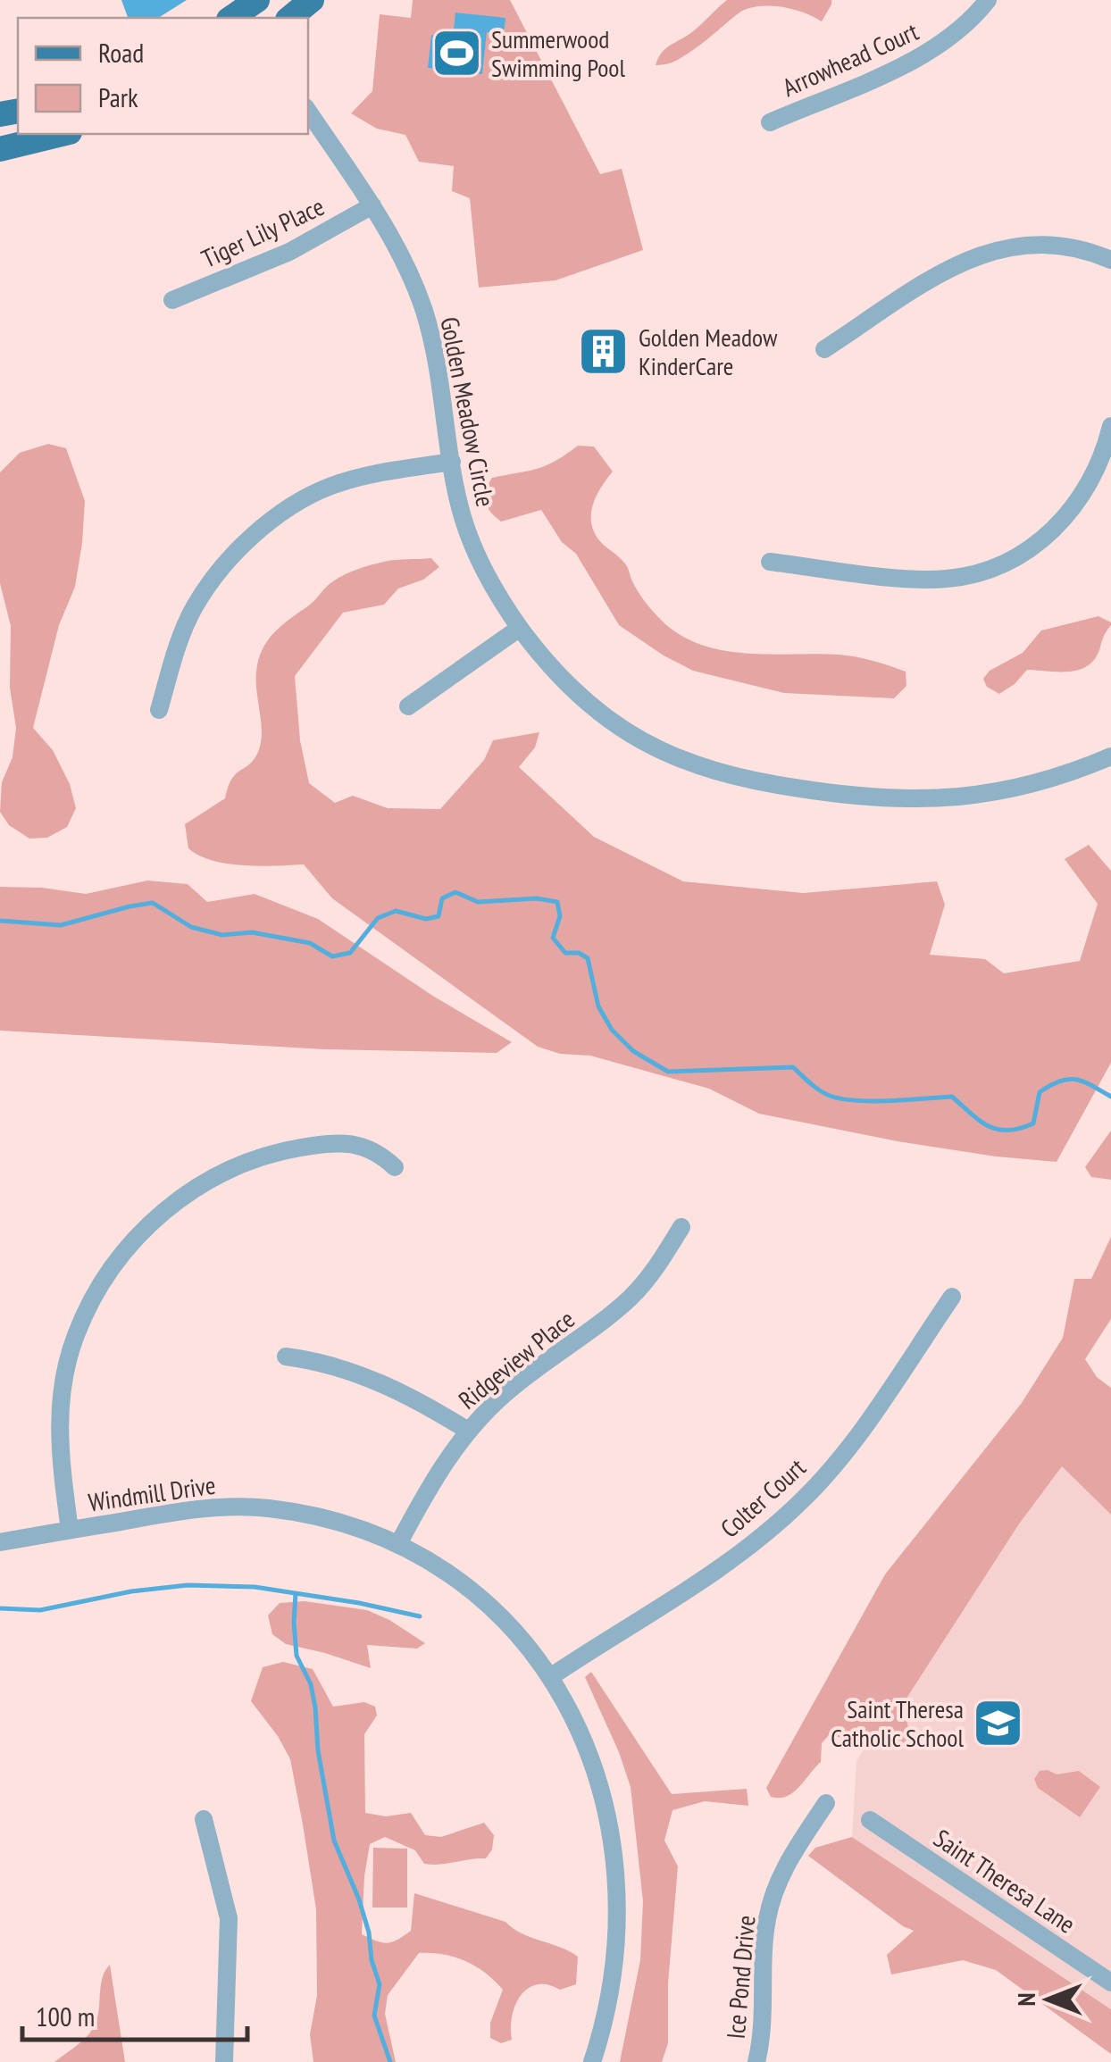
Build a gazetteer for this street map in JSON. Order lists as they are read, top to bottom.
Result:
{
  "streets": {
    "street": [
      "Arrowhead Court",
      "Tiger Lily Place",
      "Golden Meadow Circle",
      "Ridgeview Place",
      "Windmill Drive",
      "Colter Court",
      "Saint Theresa Lane",
      "Ice Pond Drive"
    ]
  },
  "crossings": [
    ["Tiger Lily Place", "Golden Meadow Circle"],
    ["Ridgeview Place", "Windmill Drive"],
    ["Windmill Drive", "Colter Court"]
  ],
  "places": {
    "sports": ["Summerwood Swimming Pool"],
    "building": ["Golden Meadow KinderCare"],
    "school or university": ["Saint Theresa Catholic School"]
  },
  "legend": ["Road", "Park"],
  "scale_bar": "100 m",
  "north": "left"
}
